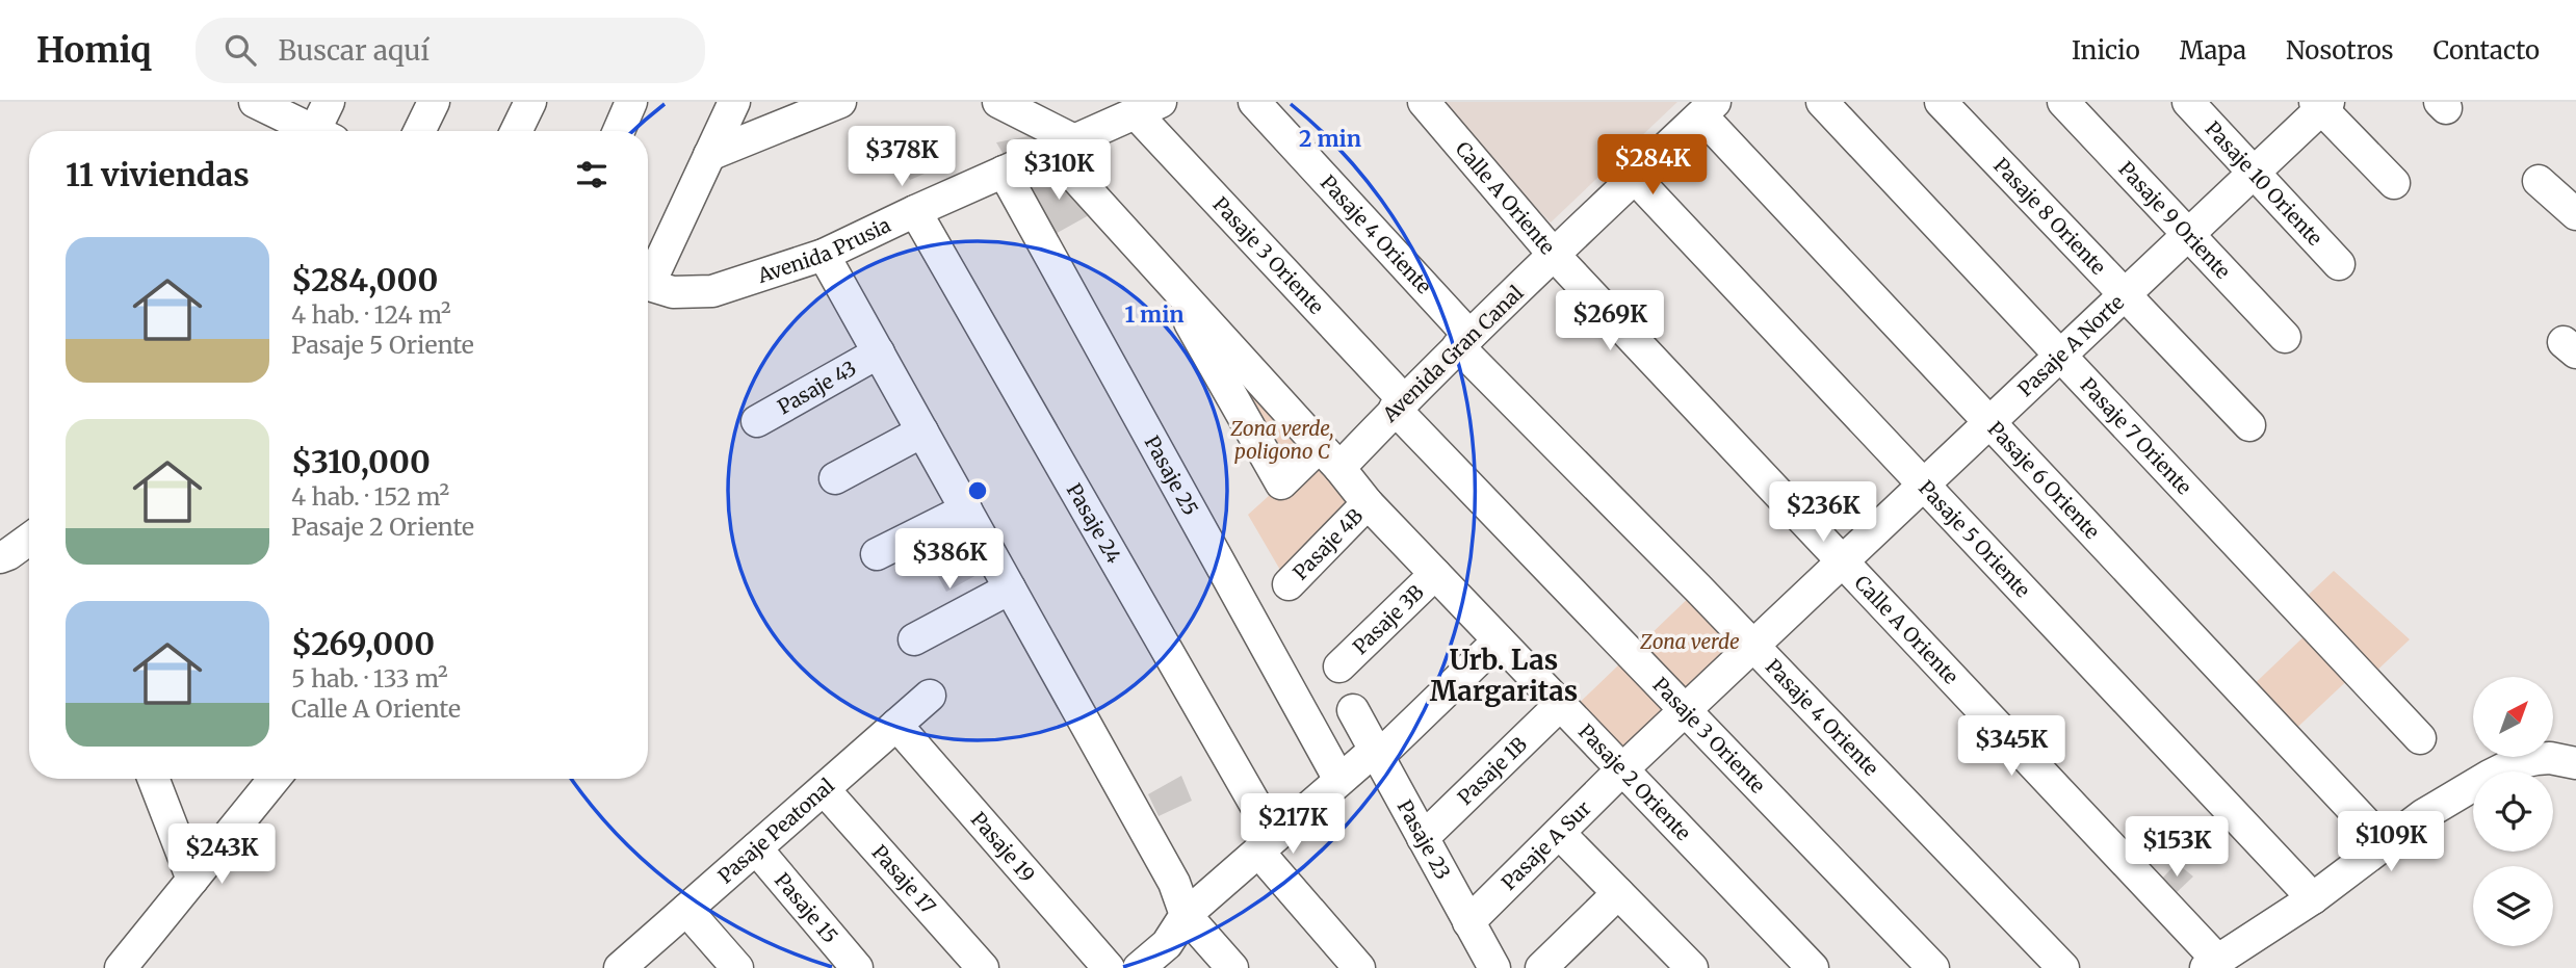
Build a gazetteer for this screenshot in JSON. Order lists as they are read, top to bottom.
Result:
{
  "streets": {
    "street": [
      "Pasaje 10 Oriente",
      "Calle A Oriente",
      "Pasaje 8 Oriente",
      "Pasaje 9 Oriente",
      "Pasaje 4 Oriente",
      "Avenida Prusia",
      "Pasaje 3 Oriente",
      "Pasaje A Norte",
      "Avenida Gran Canal",
      "Pasaje 43",
      "Pasaje 7 Oriente",
      "Pasaje 25",
      "Pasaje 6 Oriente",
      "Pasaje 24",
      "Pasaje 5 Oriente",
      "Pasaje 4B",
      "Pasaje 3B",
      "Pasaje 1B",
      "Pasaje 2 Oriente",
      "Pasaje Peatonal",
      "Pasaje 23",
      "Pasaje A Sur",
      "Pasaje 19",
      "Pasaje 17",
      "Pasaje 15"
    ]
  },
  "crossings": [
    ["Pasaje 10 Oriente", "Pasaje A Norte"],
    ["Calle A Oriente", "Pasaje A Norte"],
    ["Calle A Oriente", "Avenida Gran Canal"],
    ["Pasaje 8 Oriente", "Pasaje A Norte"],
    ["Pasaje 9 Oriente", "Pasaje A Norte"],
    ["Pasaje 4 Oriente", "Pasaje A Norte"],
    ["Pasaje 4 Oriente", "Avenida Gran Canal"],
    ["Avenida Prusia", "Pasaje 3 Oriente"],
    ["Avenida Prusia", "Pasaje 25"],
    ["Avenida Prusia", "Pasaje 24"],
    ["Avenida Prusia", "Pasaje 2 Oriente"],
    ["Pasaje 3 Oriente", "Pasaje A Norte"],
    ["Pasaje 3 Oriente", "Avenida Gran Canal"],
    ["Pasaje A Norte", "Pasaje 7 Oriente"],
    ["Pasaje A Norte", "Pasaje 6 Oriente"],
    ["Pasaje A Norte", "Pasaje 5 Oriente"],
    ["Pasaje A Norte", "Pasaje 2 Oriente"],
    ["Pasaje A Norte", "Pasaje A Sur"],
    ["Avenida Gran Canal", "Pasaje 6 Oriente"],
    ["Avenida Gran Canal", "Pasaje 5 Oriente"],
    ["Avenida Gran Canal", "Pasaje 2 Oriente"],
    ["Pasaje 4B", "Pasaje 2 Oriente"],
    ["Pasaje 3B", "Pasaje 2 Oriente"],
    ["Pasaje 1B", "Pasaje 2 Oriente"],
    ["Pasaje 1B", "Pasaje 23"],
    ["Pasaje 2 Oriente", "Pasaje A Sur"],
    ["Pasaje Peatonal", "Pasaje 19"],
    ["Pasaje Peatonal", "Pasaje 17"],
    ["Pasaje Peatonal", "Pasaje 15"],
    ["Pasaje 23", "Pasaje A Sur"]
  ],
  "districts": ["Urb. Las Margaritas"],
  "parks": ["Zona verde, poligono C", "Zona verde"],
  "north": "top right",
  "page": {
    "header": "Homiq",
    "search": "Buscar aquí",
    "nav": [
      "Inicio",
      "Mapa",
      "Nosotros",
      "Contacto"
    ],
    "price": [
      "$378K",
      "$284K",
      "$310K",
      "$269K",
      "$236K",
      "$386K",
      "$345K",
      "$217K",
      "$109K",
      "$153K",
      "$243K"
    ],
    "heading": "11 viviendas",
    "list": [
      {
        "name": "$284,000",
        "note": "4 hab. · 124 m² · Pasaje 5 Oriente"
      },
      {
        "name": "$310,000",
        "note": "4 hab. · 152 m² · Pasaje 2 Oriente"
      },
      {
        "name": "$269,000",
        "note": "5 hab. · 133 m² · Calle A Oriente"
      }
    ]
  },
  "rings": ["2 min", "1 min"]
}
